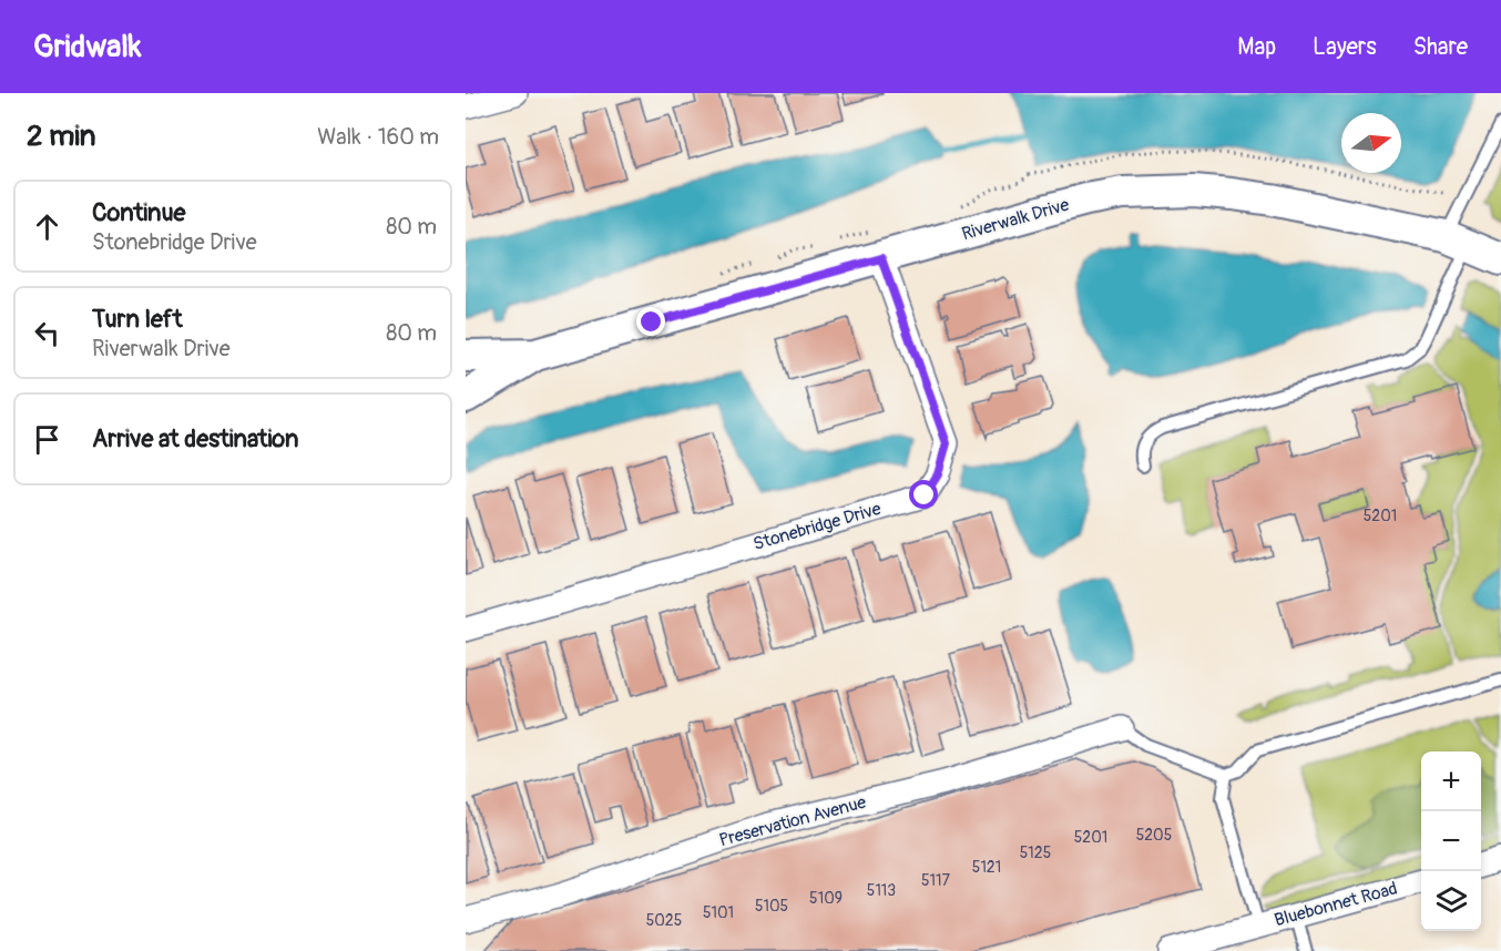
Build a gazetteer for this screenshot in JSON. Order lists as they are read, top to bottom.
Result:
{
  "streets": {
    "street": [
      "Riverwalk Drive",
      "Stonebridge Drive",
      "Preservation Avenue",
      "Bluebonnet Road"
    ]
  },
  "crossings": [
    ["Riverwalk Drive", "Stonebridge Drive"]
  ],
  "house_numbers": [
    "5201",
    "5205",
    "5201",
    "5125",
    "5121",
    "5117",
    "5113",
    "5109",
    "5105",
    "5101",
    "5025"
  ],
  "north": "right",
  "page": {
    "header": "Gridwalk",
    "nav": ["Map", "Layers", "Share"],
    "heading": ["2 min", "Walk · 160 m"],
    "list": [
      ["Continue", "Stonebridge Drive", "80 m"],
      ["Turn left", "Riverwalk Drive", "80 m"],
      "Arrive at destination"
    ],
    "map_buttons": ["+", "−"]
  }
}
